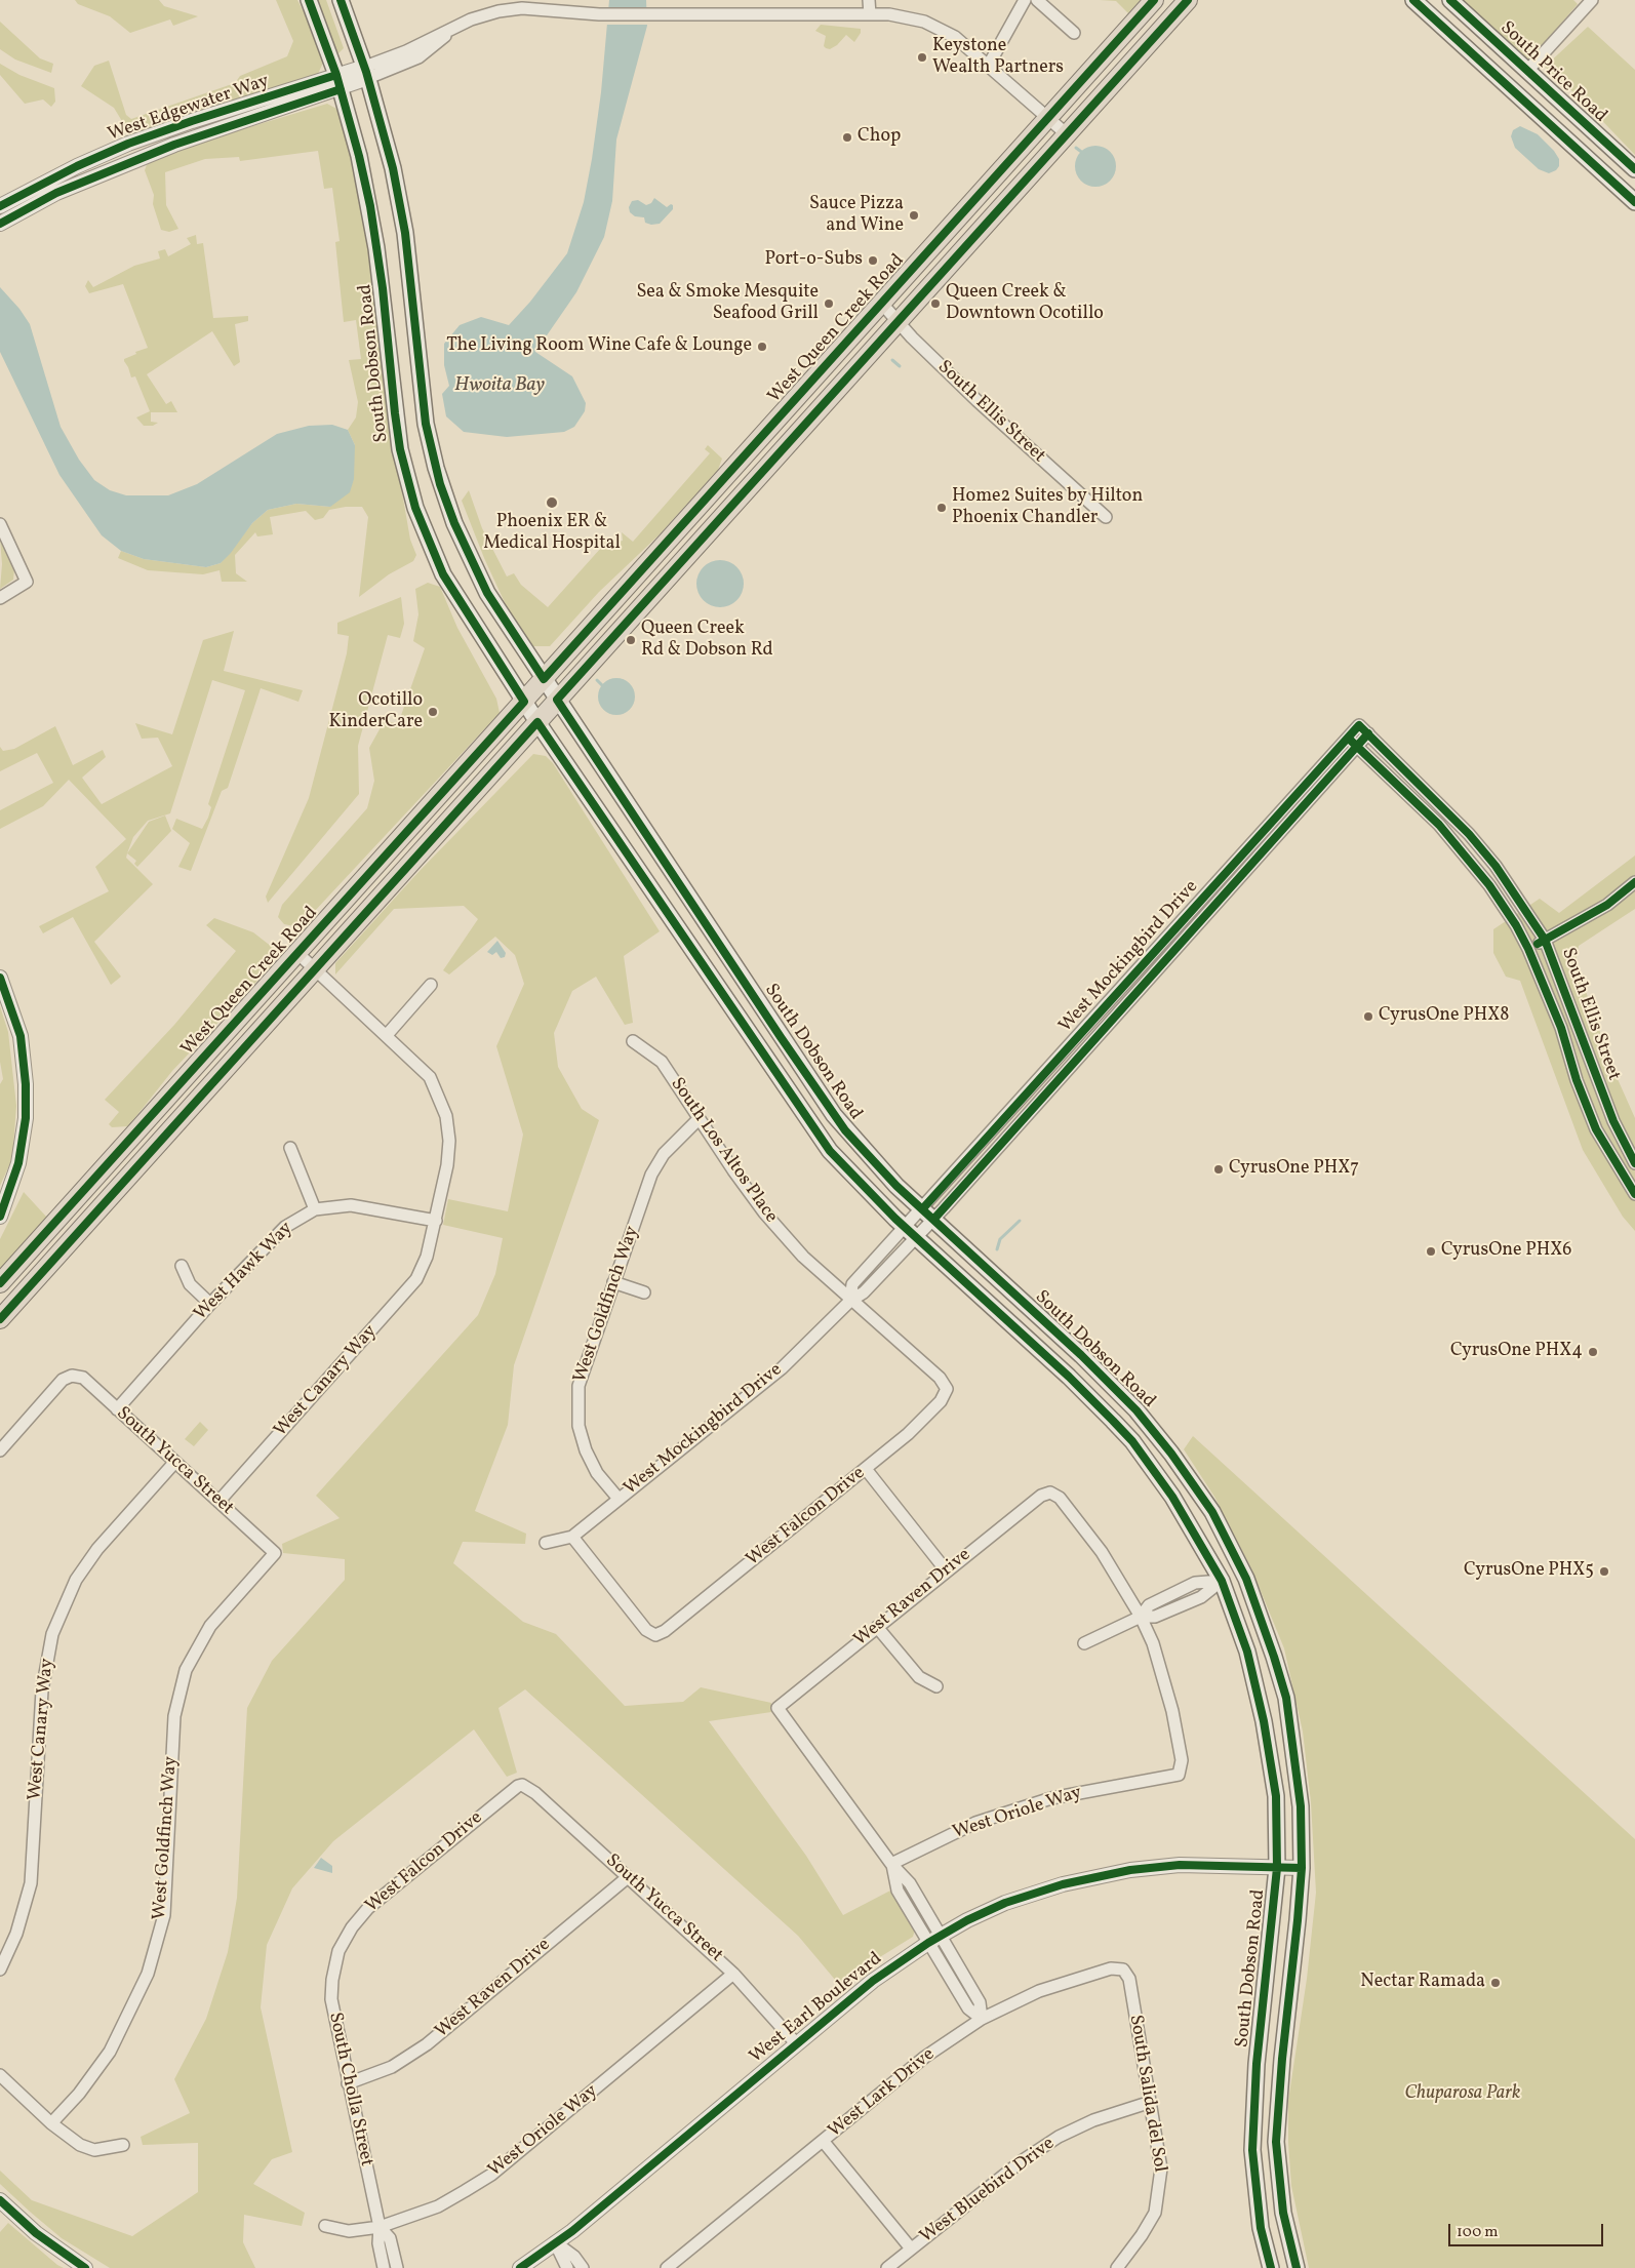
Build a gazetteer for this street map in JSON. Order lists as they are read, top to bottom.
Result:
{
  "streets": {
    "main road": ["South Price Road", "West Queen Creek Road", "South Dobson Road"],
    "street": [
      "West Edgewater Way",
      "South Ellis Street",
      "West Mockingbird Drive",
      "South Los Altos Place",
      "West Hawk Way",
      "West Goldfinch Way",
      "West Canary Way",
      "South Yucca Street",
      "West Falcon Drive",
      "West Raven Drive",
      "West Oriole Way",
      "West Earl Boulevard",
      "South Cholla Street",
      "West Lark Drive",
      "South Salida del Sol",
      "West Bluebird Drive"
    ]
  },
  "crossings": [
    ["West Edgewater Way", "West Queen Creek Road"],
    ["West Edgewater Way", "South Dobson Road"],
    ["West Queen Creek Road", "South Dobson Road"],
    ["West Queen Creek Road", "South Ellis Street"],
    ["West Queen Creek Road", "West Canary Way"],
    ["South Dobson Road", "West Mockingbird Drive"],
    ["South Dobson Road", "West Earl Boulevard"],
    ["South Ellis Street", "West Mockingbird Drive"],
    ["West Mockingbird Drive", "South Los Altos Place"],
    ["West Mockingbird Drive", "West Goldfinch Way"],
    ["West Mockingbird Drive", "West Falcon Drive"],
    ["South Los Altos Place", "West Goldfinch Way"],
    ["South Los Altos Place", "West Falcon Drive"],
    ["West Hawk Way", "West Canary Way"],
    ["West Hawk Way", "South Yucca Street"],
    ["West Goldfinch Way", "South Yucca Street"],
    ["West Canary Way", "South Yucca Street"],
    ["South Yucca Street", "West Falcon Drive"],
    ["South Yucca Street", "West Raven Drive"],
    ["South Yucca Street", "West Oriole Way"],
    ["South Yucca Street", "West Earl Boulevard"],
    ["West Falcon Drive", "South Cholla Street"],
    ["West Raven Drive", "West Oriole Way"],
    ["West Raven Drive", "South Cholla Street"],
    ["West Oriole Way", "South Cholla Street"],
    ["West Lark Drive", "South Salida del Sol"],
    ["South Salida del Sol", "West Bluebird Drive"]
  ],
  "water": ["Hwoita Bay"],
  "parks": ["Chuparosa Park"],
  "places": [
    "Keystone Wealth Partners",
    "Chop",
    "Sauce Pizza and Wine",
    "Port-o-Subs",
    "Sea & Smoke Mesquite Seafood Grill",
    "Queen Creek & Downtown Ocotillo",
    "The Living Room Wine Cafe & Lounge",
    "Phoenix ER & Medical Hospital",
    "Home2 Suites by Hilton Phoenix Chandler",
    "Queen Creek Rd & Dobson Rd",
    "Ocotillo KinderCare",
    "CyrusOne PHX8",
    "CyrusOne PHX7",
    "CyrusOne PHX6",
    "CyrusOne PHX4",
    "CyrusOne PHX5",
    "Nectar Ramada"
  ],
  "scale_bar": "100 m"
}
